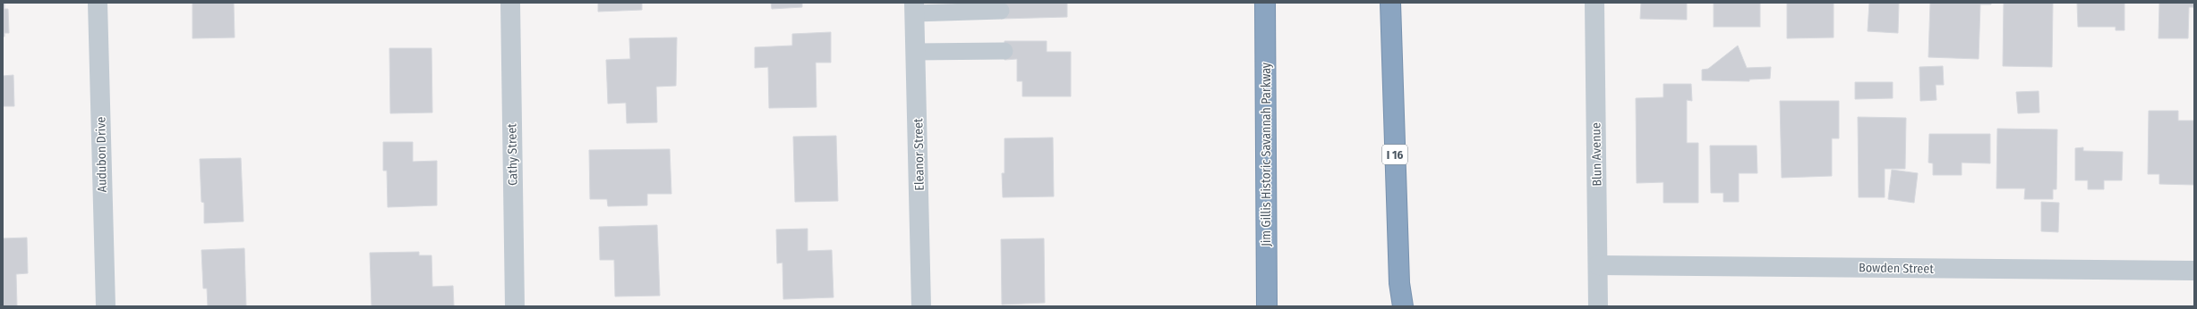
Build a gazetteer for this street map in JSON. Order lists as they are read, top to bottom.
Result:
{
  "streets": {
    "highway": ["Jim Gillis Historic Savannah Parkway", "I 16"],
    "street": [
      "Audubon Drive",
      "Cathy Street",
      "Eleanor Street",
      "Blun Avenue",
      "Bowden Street"
    ]
  },
  "crossings": [
    ["Blun Avenue", "Bowden Street"]
  ]
}
